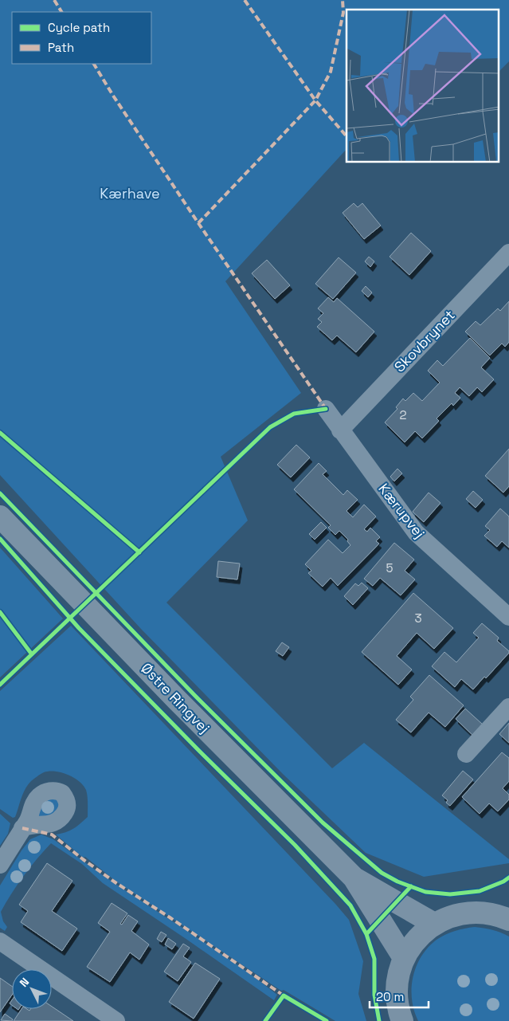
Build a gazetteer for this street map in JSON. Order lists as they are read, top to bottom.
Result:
{
  "streets": {
    "main road": ["Østre Ringvej"],
    "street": ["Skovbrynet", "Kærupvej"]
  },
  "crossings": [
    ["Skovbrynet", "Kærupvej"]
  ],
  "parks": ["Kærhave"],
  "house_numbers": ["2", "5", "3"],
  "legend": ["Cycle path", "Path"],
  "scale_bar": "20 m",
  "north": "top left"
}
